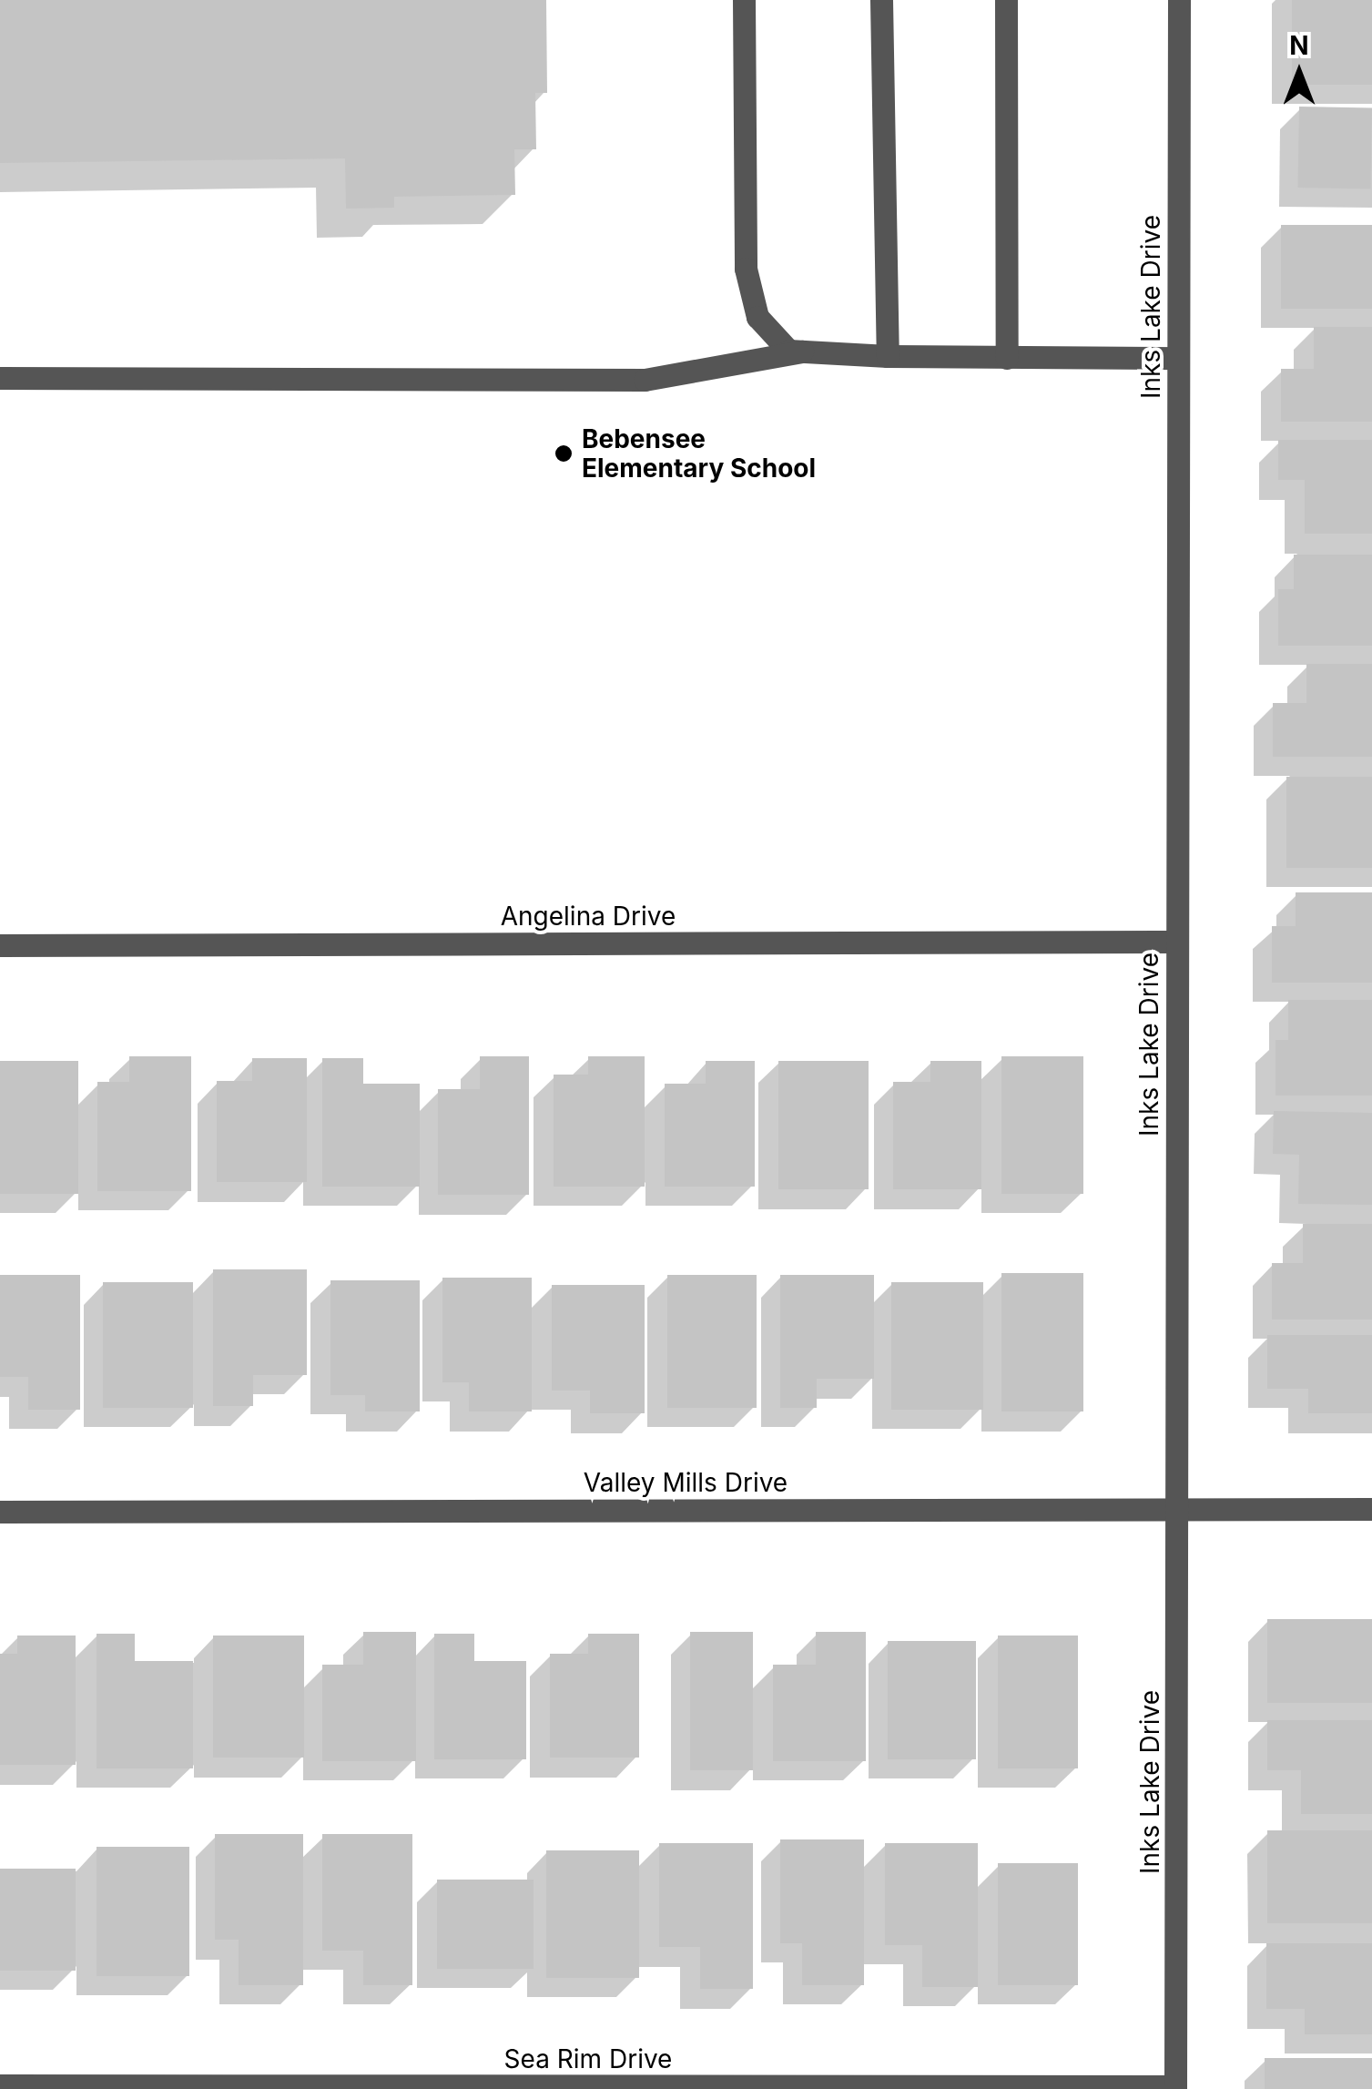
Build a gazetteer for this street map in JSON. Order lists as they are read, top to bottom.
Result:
{
  "streets": {
    "street": [
      "Inks Lake Drive",
      "Angelina Drive",
      "Valley Mills Drive",
      "Sea Rim Drive"
    ]
  },
  "crossings": [
    ["Inks Lake Drive", "Angelina Drive"],
    ["Inks Lake Drive", "Valley Mills Drive"],
    ["Inks Lake Drive", "Sea Rim Drive"]
  ],
  "places": ["Bebensee Elementary School"],
  "north": "top"
}
